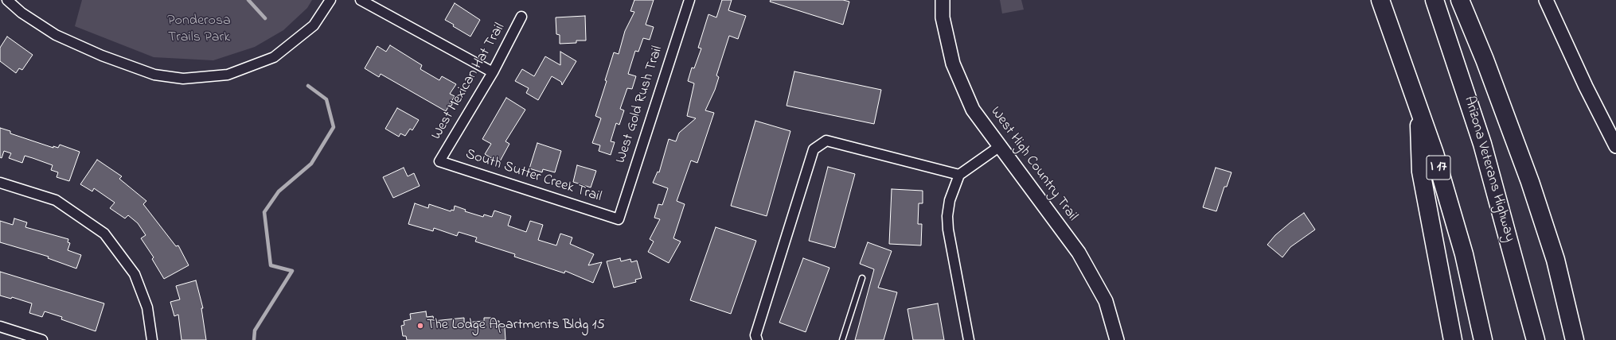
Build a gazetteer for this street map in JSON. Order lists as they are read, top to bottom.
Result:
{
  "streets": {
    "highway": ["I 17", "Arizona Veterans Highway"],
    "street": [
      "West Mexican Hat Trail",
      "West Gold Rush Trail",
      "West High Country Trail",
      "South Sutter Creek Trail"
    ]
  },
  "crossings": [
    ["West Mexican Hat Trail", "South Sutter Creek Trail"],
    ["West Gold Rush Trail", "South Sutter Creek Trail"]
  ],
  "parks": ["Ponderosa Trails Park"],
  "places": ["The Lodge Apartments Bldg 15"]
}
